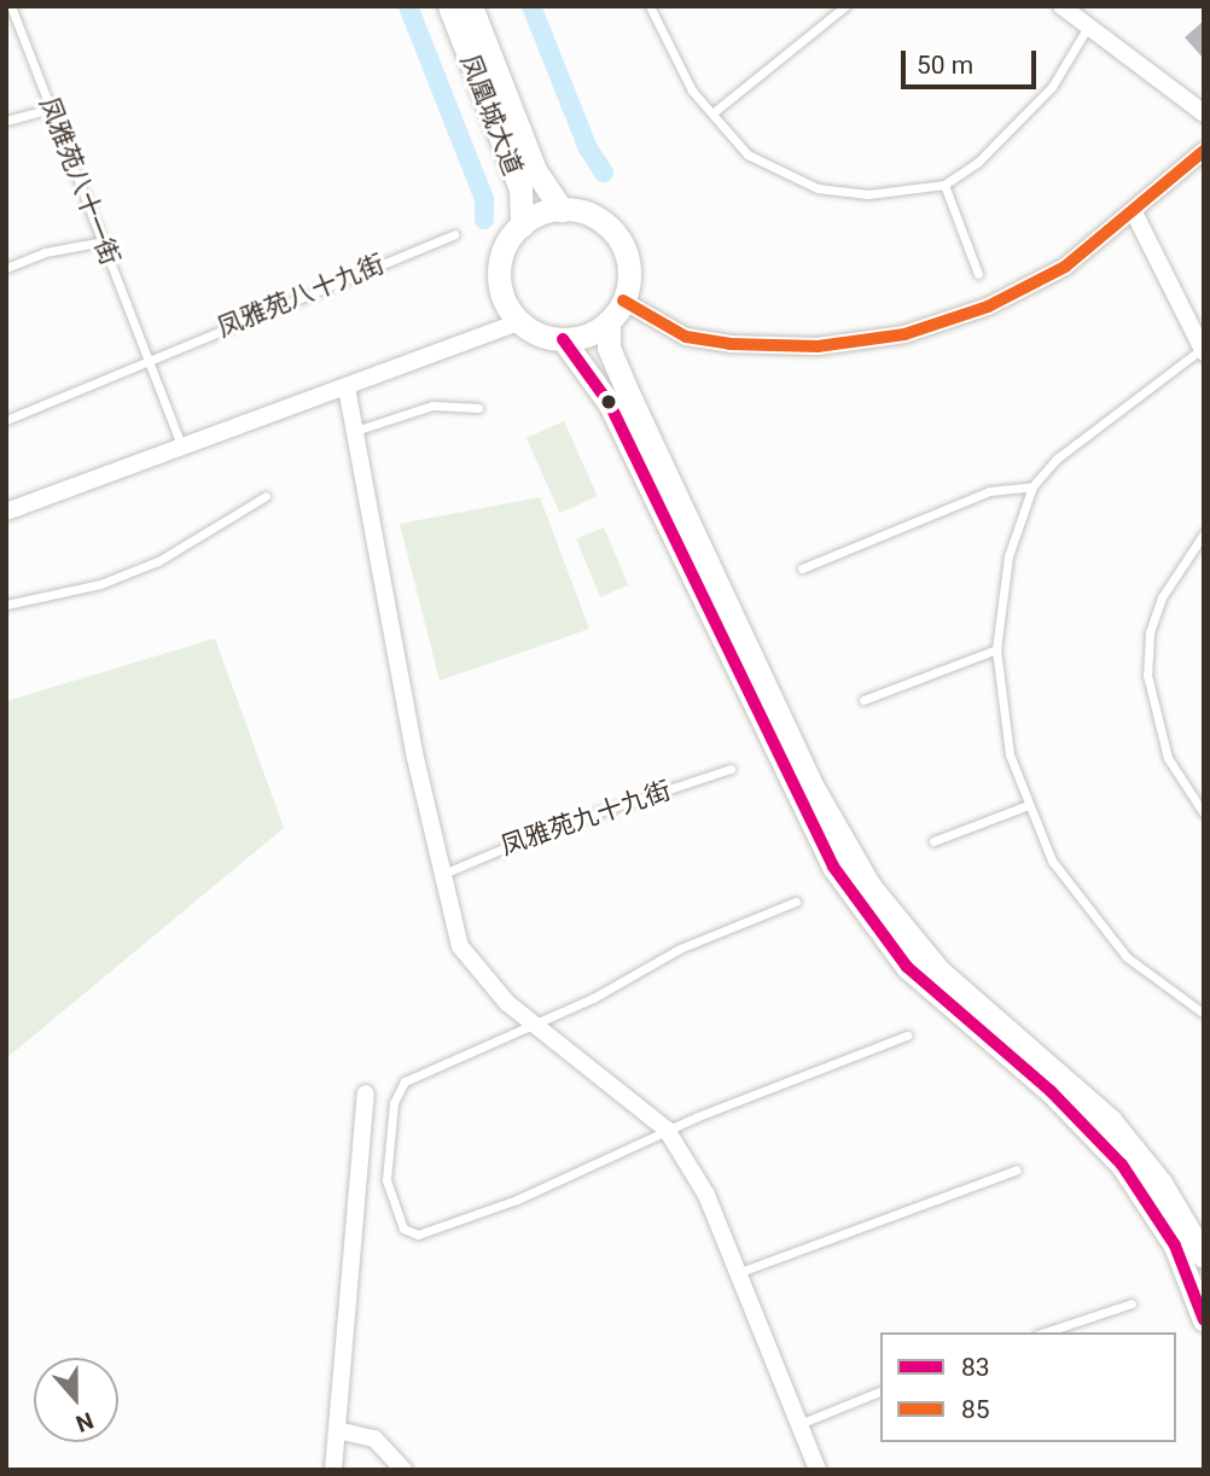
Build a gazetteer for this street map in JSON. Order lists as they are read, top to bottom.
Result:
{
  "streets": {
    "main road": ["凤凰城大道"],
    "lane": ["凤雅苑八十一街", "凤雅苑八十九街", "凤雅苑九十九街"]
  },
  "crossings": [
    ["凤雅苑八十一街", "凤雅苑八十九街"]
  ],
  "lines": ["transit line 85", "transit line 83"],
  "legend": ["83", "85"],
  "scale_bar": "50 m",
  "north": "bottom"
}
